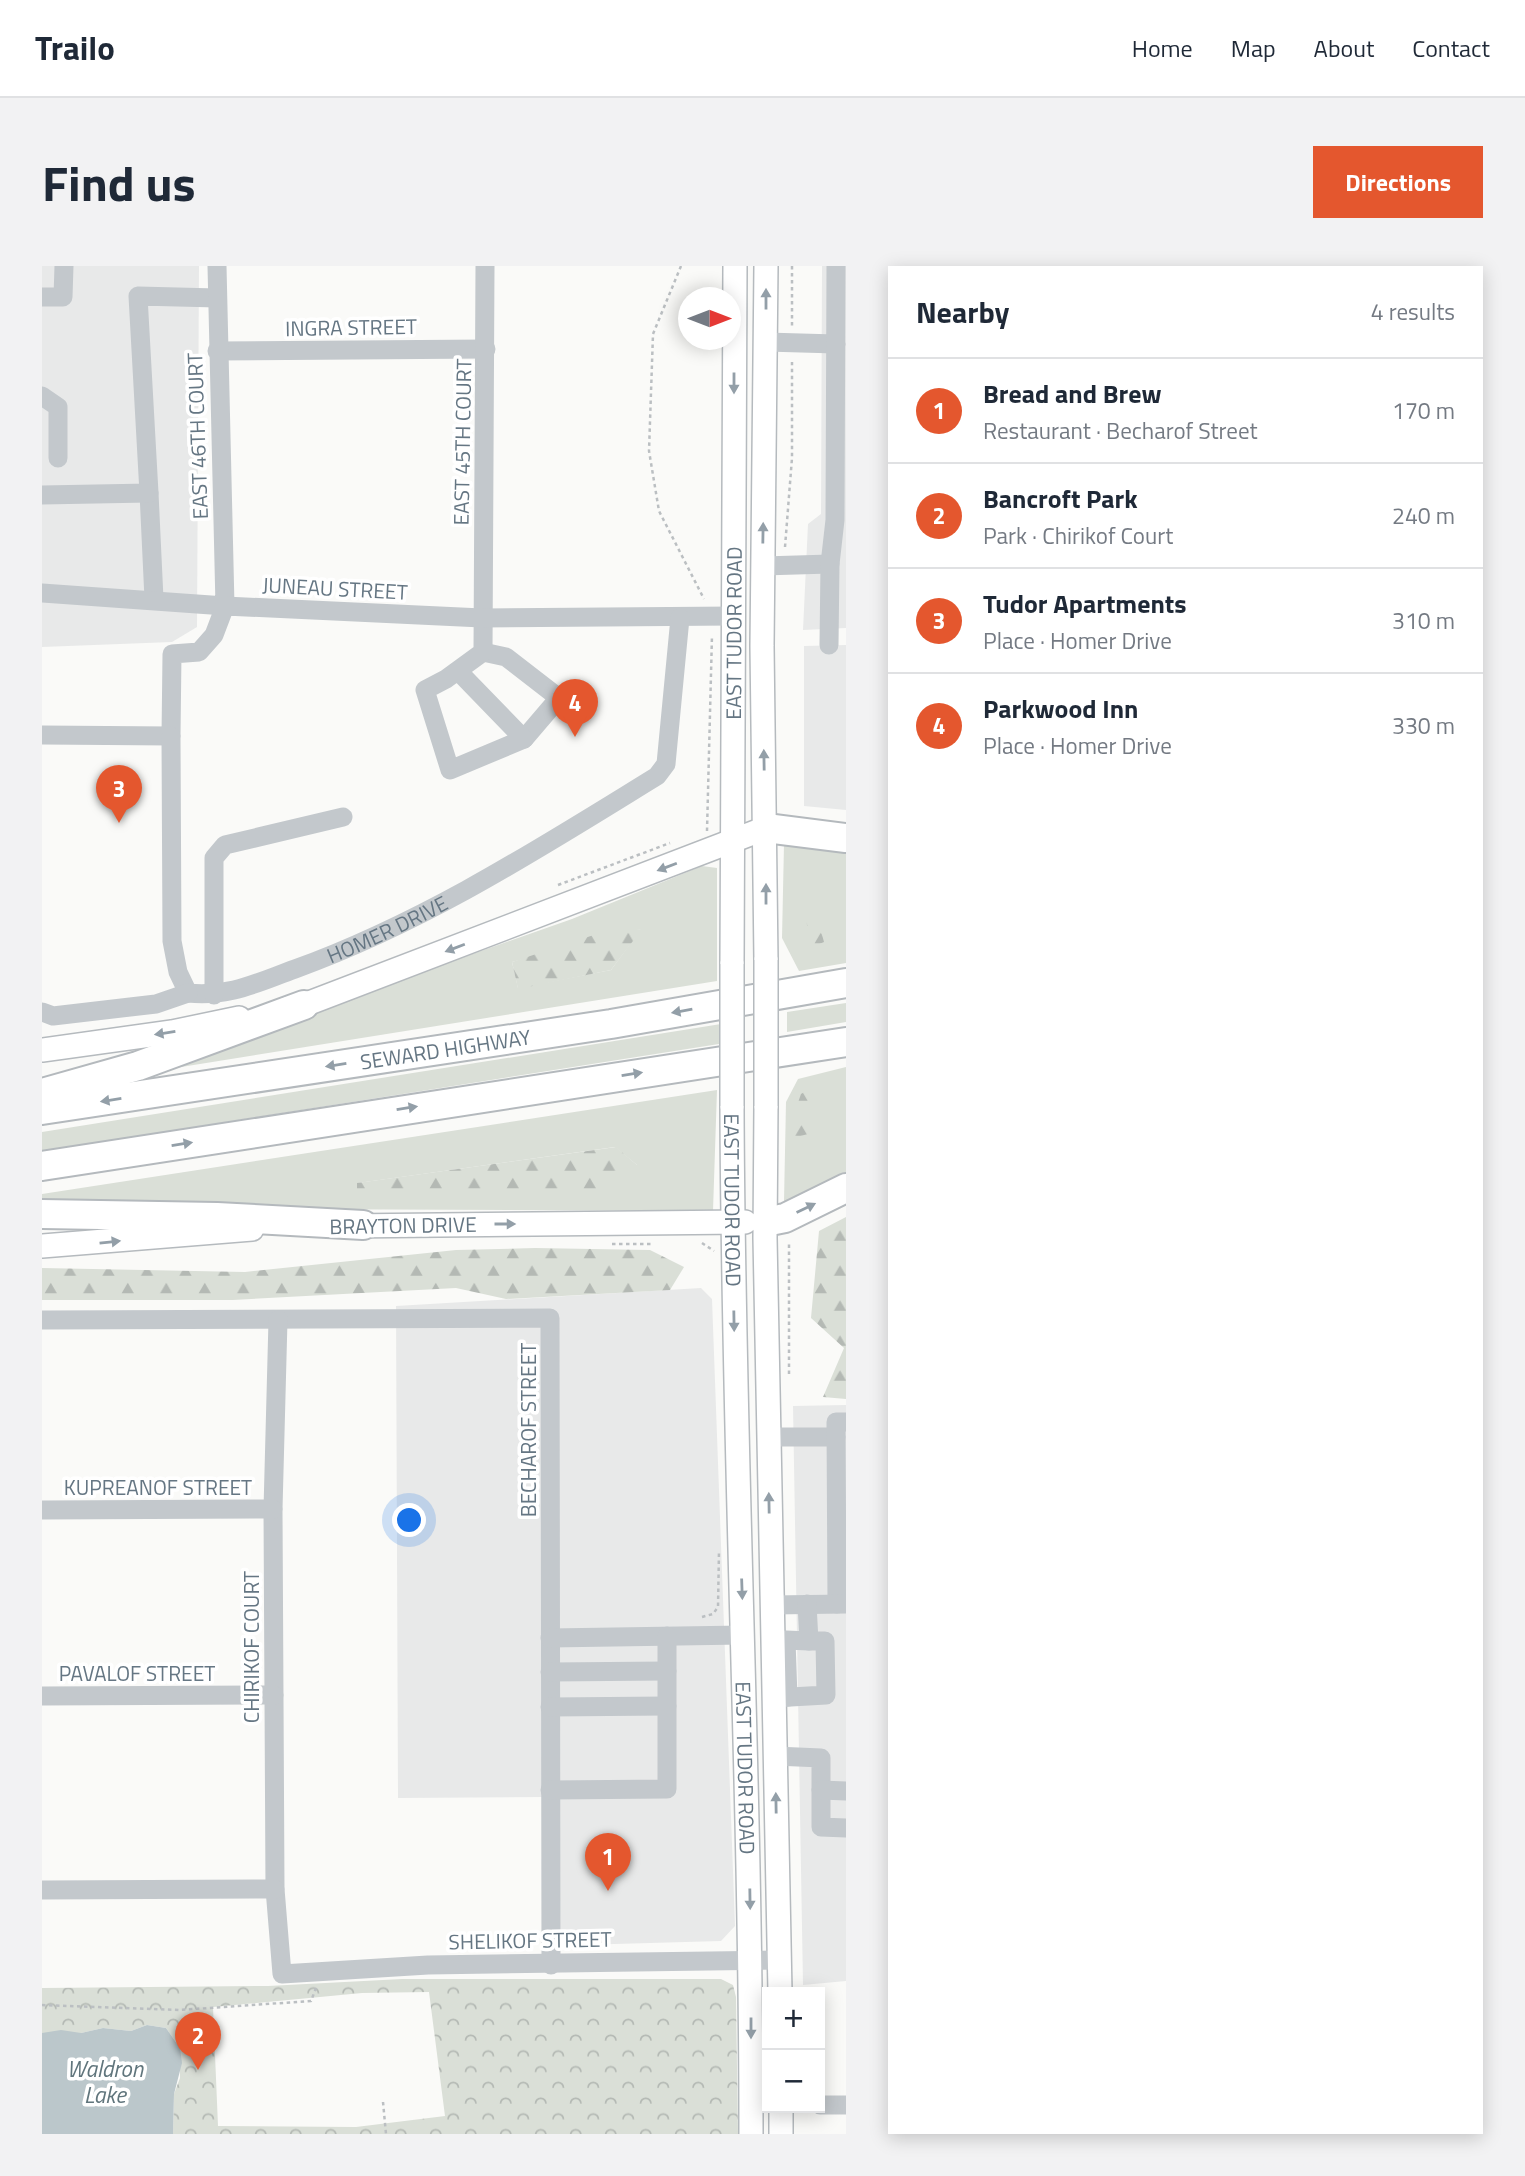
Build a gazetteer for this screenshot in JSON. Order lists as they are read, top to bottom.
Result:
{
  "streets": {
    "highway": ["SEWARD HIGHWAY"],
    "main road": ["EAST TUDOR ROAD", "HOMER DRIVE", "BRAYTON DRIVE"],
    "street": [
      "INGRA STREET",
      "EAST 46TH COURT",
      "EAST 45TH COURT",
      "JUNEAU STREET",
      "BECHAROF STREET",
      "KUPREANOF STREET",
      "CHIRIKOF COURT",
      "PAVALOF STREET",
      "SHELIKOF STREET"
    ]
  },
  "crossings": [
    ["INGRA STREET", "EAST 46TH COURT"],
    ["INGRA STREET", "EAST 45TH COURT"],
    ["EAST 46TH COURT", "JUNEAU STREET"],
    ["EAST 45TH COURT", "JUNEAU STREET"],
    ["JUNEAU STREET", "EAST TUDOR ROAD"],
    ["JUNEAU STREET", "HOMER DRIVE"],
    ["EAST TUDOR ROAD", "HOMER DRIVE"],
    ["EAST TUDOR ROAD", "BRAYTON DRIVE"],
    ["EAST TUDOR ROAD", "SHELIKOF STREET"],
    ["BECHAROF STREET", "CHIRIKOF COURT"],
    ["BECHAROF STREET", "SHELIKOF STREET"],
    ["KUPREANOF STREET", "CHIRIKOF COURT"],
    ["CHIRIKOF COURT", "PAVALOF STREET"],
    ["CHIRIKOF COURT", "SHELIKOF STREET"]
  ],
  "one_way": ["HOMER DRIVE", "BRAYTON DRIVE"],
  "water": ["Waldron Lake"],
  "north": "right",
  "page": {
    "header": "Trailo",
    "nav": [
      "Home",
      "Map",
      "About",
      "Contact"
    ],
    "title": "Find us",
    "buttons": "Directions",
    "heading": ["Nearby", "4 results"],
    "list": [
      {
        "mark": "1",
        "name": "Bread and Brew",
        "note": "Restaurant · Becharof Street",
        "value": "170 m"
      },
      {
        "mark": "2",
        "name": "Bancroft Park",
        "note": "Park · Chirikof Court",
        "value": "240 m"
      },
      {
        "mark": "3",
        "name": "Tudor Apartments",
        "note": "Place · Homer Drive",
        "value": "310 m"
      },
      {
        "mark": "4",
        "name": "Parkwood Inn",
        "note": "Place · Homer Drive",
        "value": "330 m"
      }
    ],
    "pins": [
      "4",
      "3",
      "1",
      "2"
    ],
    "map_buttons": ["+", "−"]
  }
}
